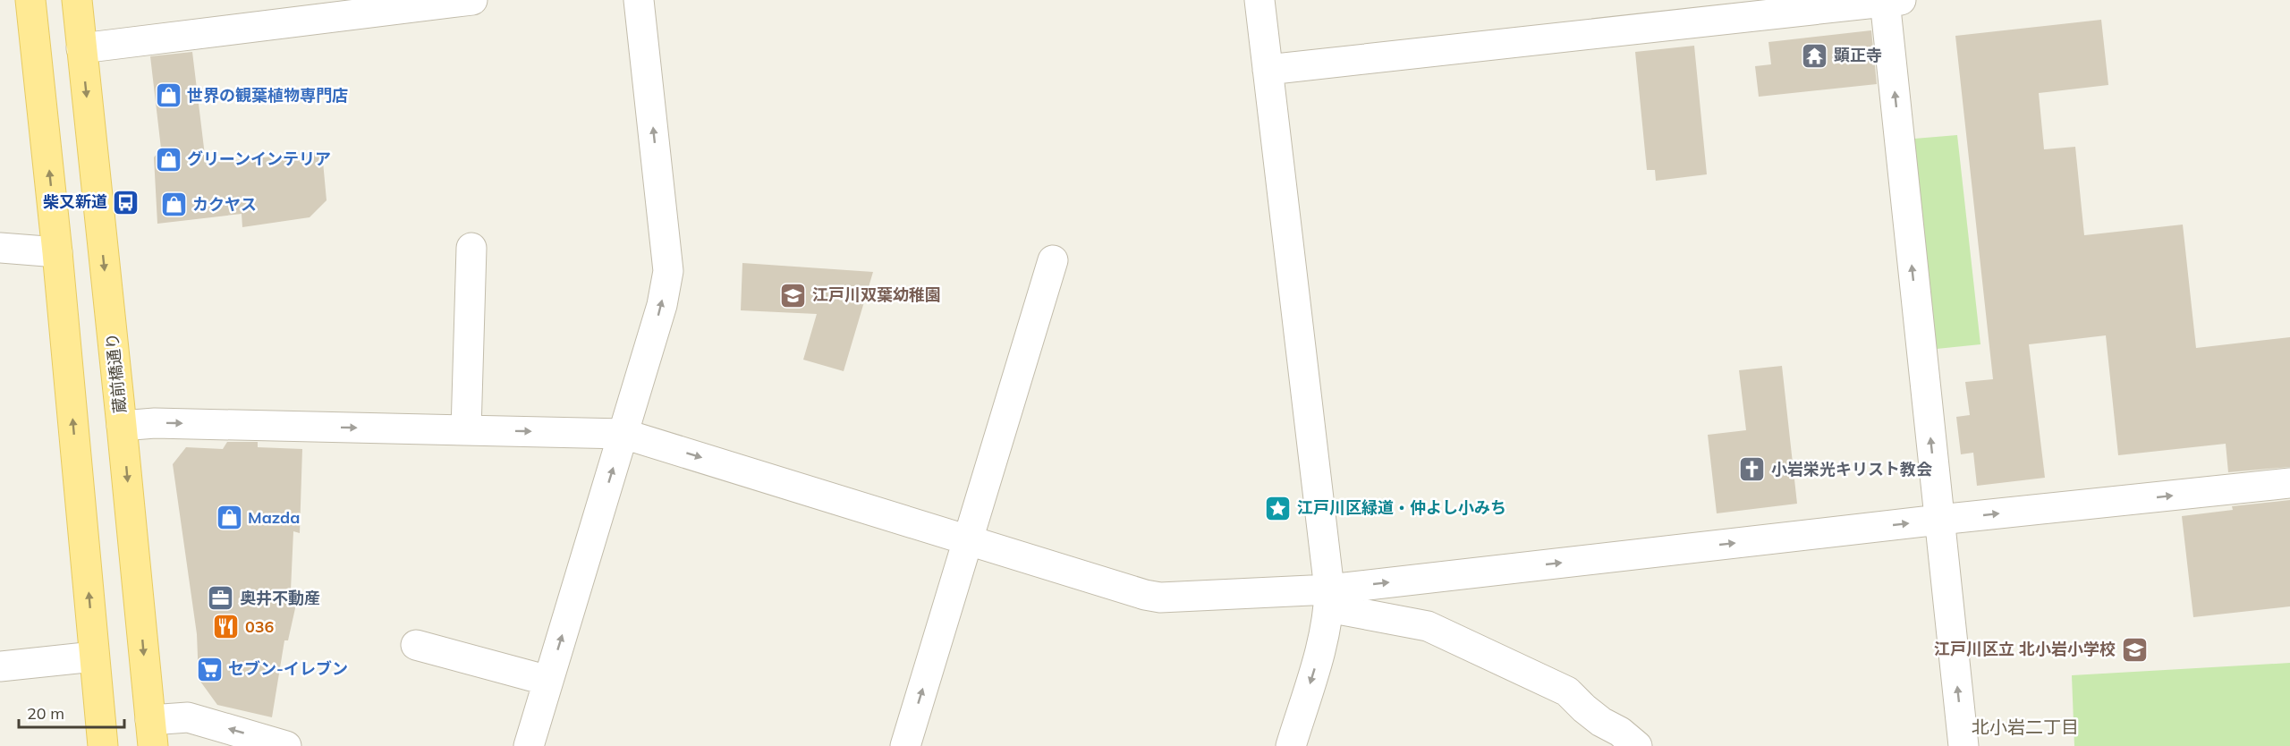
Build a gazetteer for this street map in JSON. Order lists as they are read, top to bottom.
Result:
{
  "streets": {
    "main road": ["蔵前橋通り"]
  },
  "districts": ["北小岩二丁目"],
  "places": {
    "temple": ["顕正寺"],
    "shop": [
      "世界の観葉植物専門店",
      "グリーンインテリア",
      "カクヤス",
      "Mazda"
    ],
    "bus stop": ["柴又新道"],
    "school or university": ["江戸川双葉幼稚園", "江戸川区立 北小岩小学校"],
    "church": ["小岩栄光キリスト教会"],
    "place": ["江戸川区緑道・仲よし小みち"],
    "office": ["奥井不動産"],
    "restaurant": ["036"],
    "supermarket": ["セブン-イレブン"]
  },
  "scale_bar": "20 m"
}
